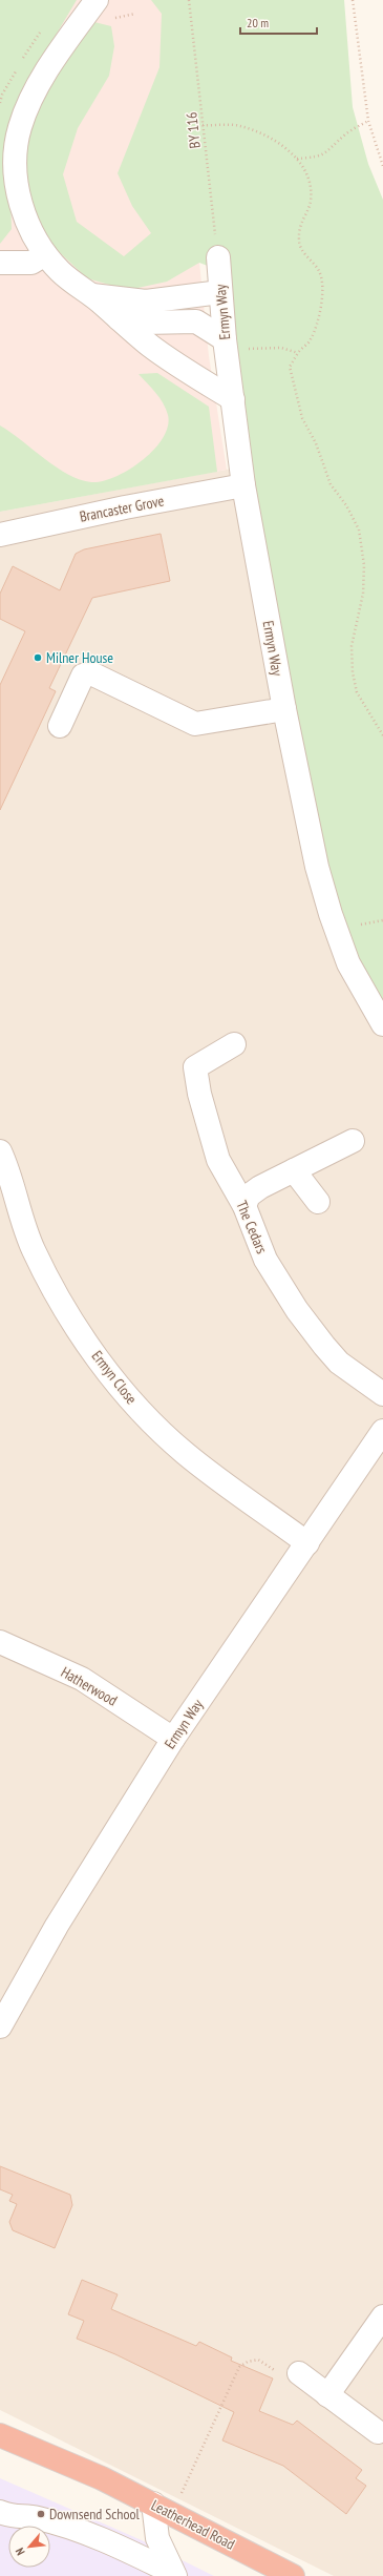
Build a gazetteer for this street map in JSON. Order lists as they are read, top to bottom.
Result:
{
  "streets": {
    "highway": ["Leatherhead Road"],
    "street": [
      "Ermyn Way",
      "Brancaster Grove",
      "The Cedars",
      "Ermyn Close",
      "Hatherwood"
    ],
    "path": ["BY 116"]
  },
  "crossings": [
    ["BY 116", "Ermyn Way"],
    ["Ermyn Way", "Brancaster Grove"],
    ["Ermyn Way", "Ermyn Close"],
    ["Ermyn Way", "Hatherwood"]
  ],
  "places": ["Milner House", "Downsend School"],
  "scale_bar": "20 m",
  "north": "bottom left"
}
